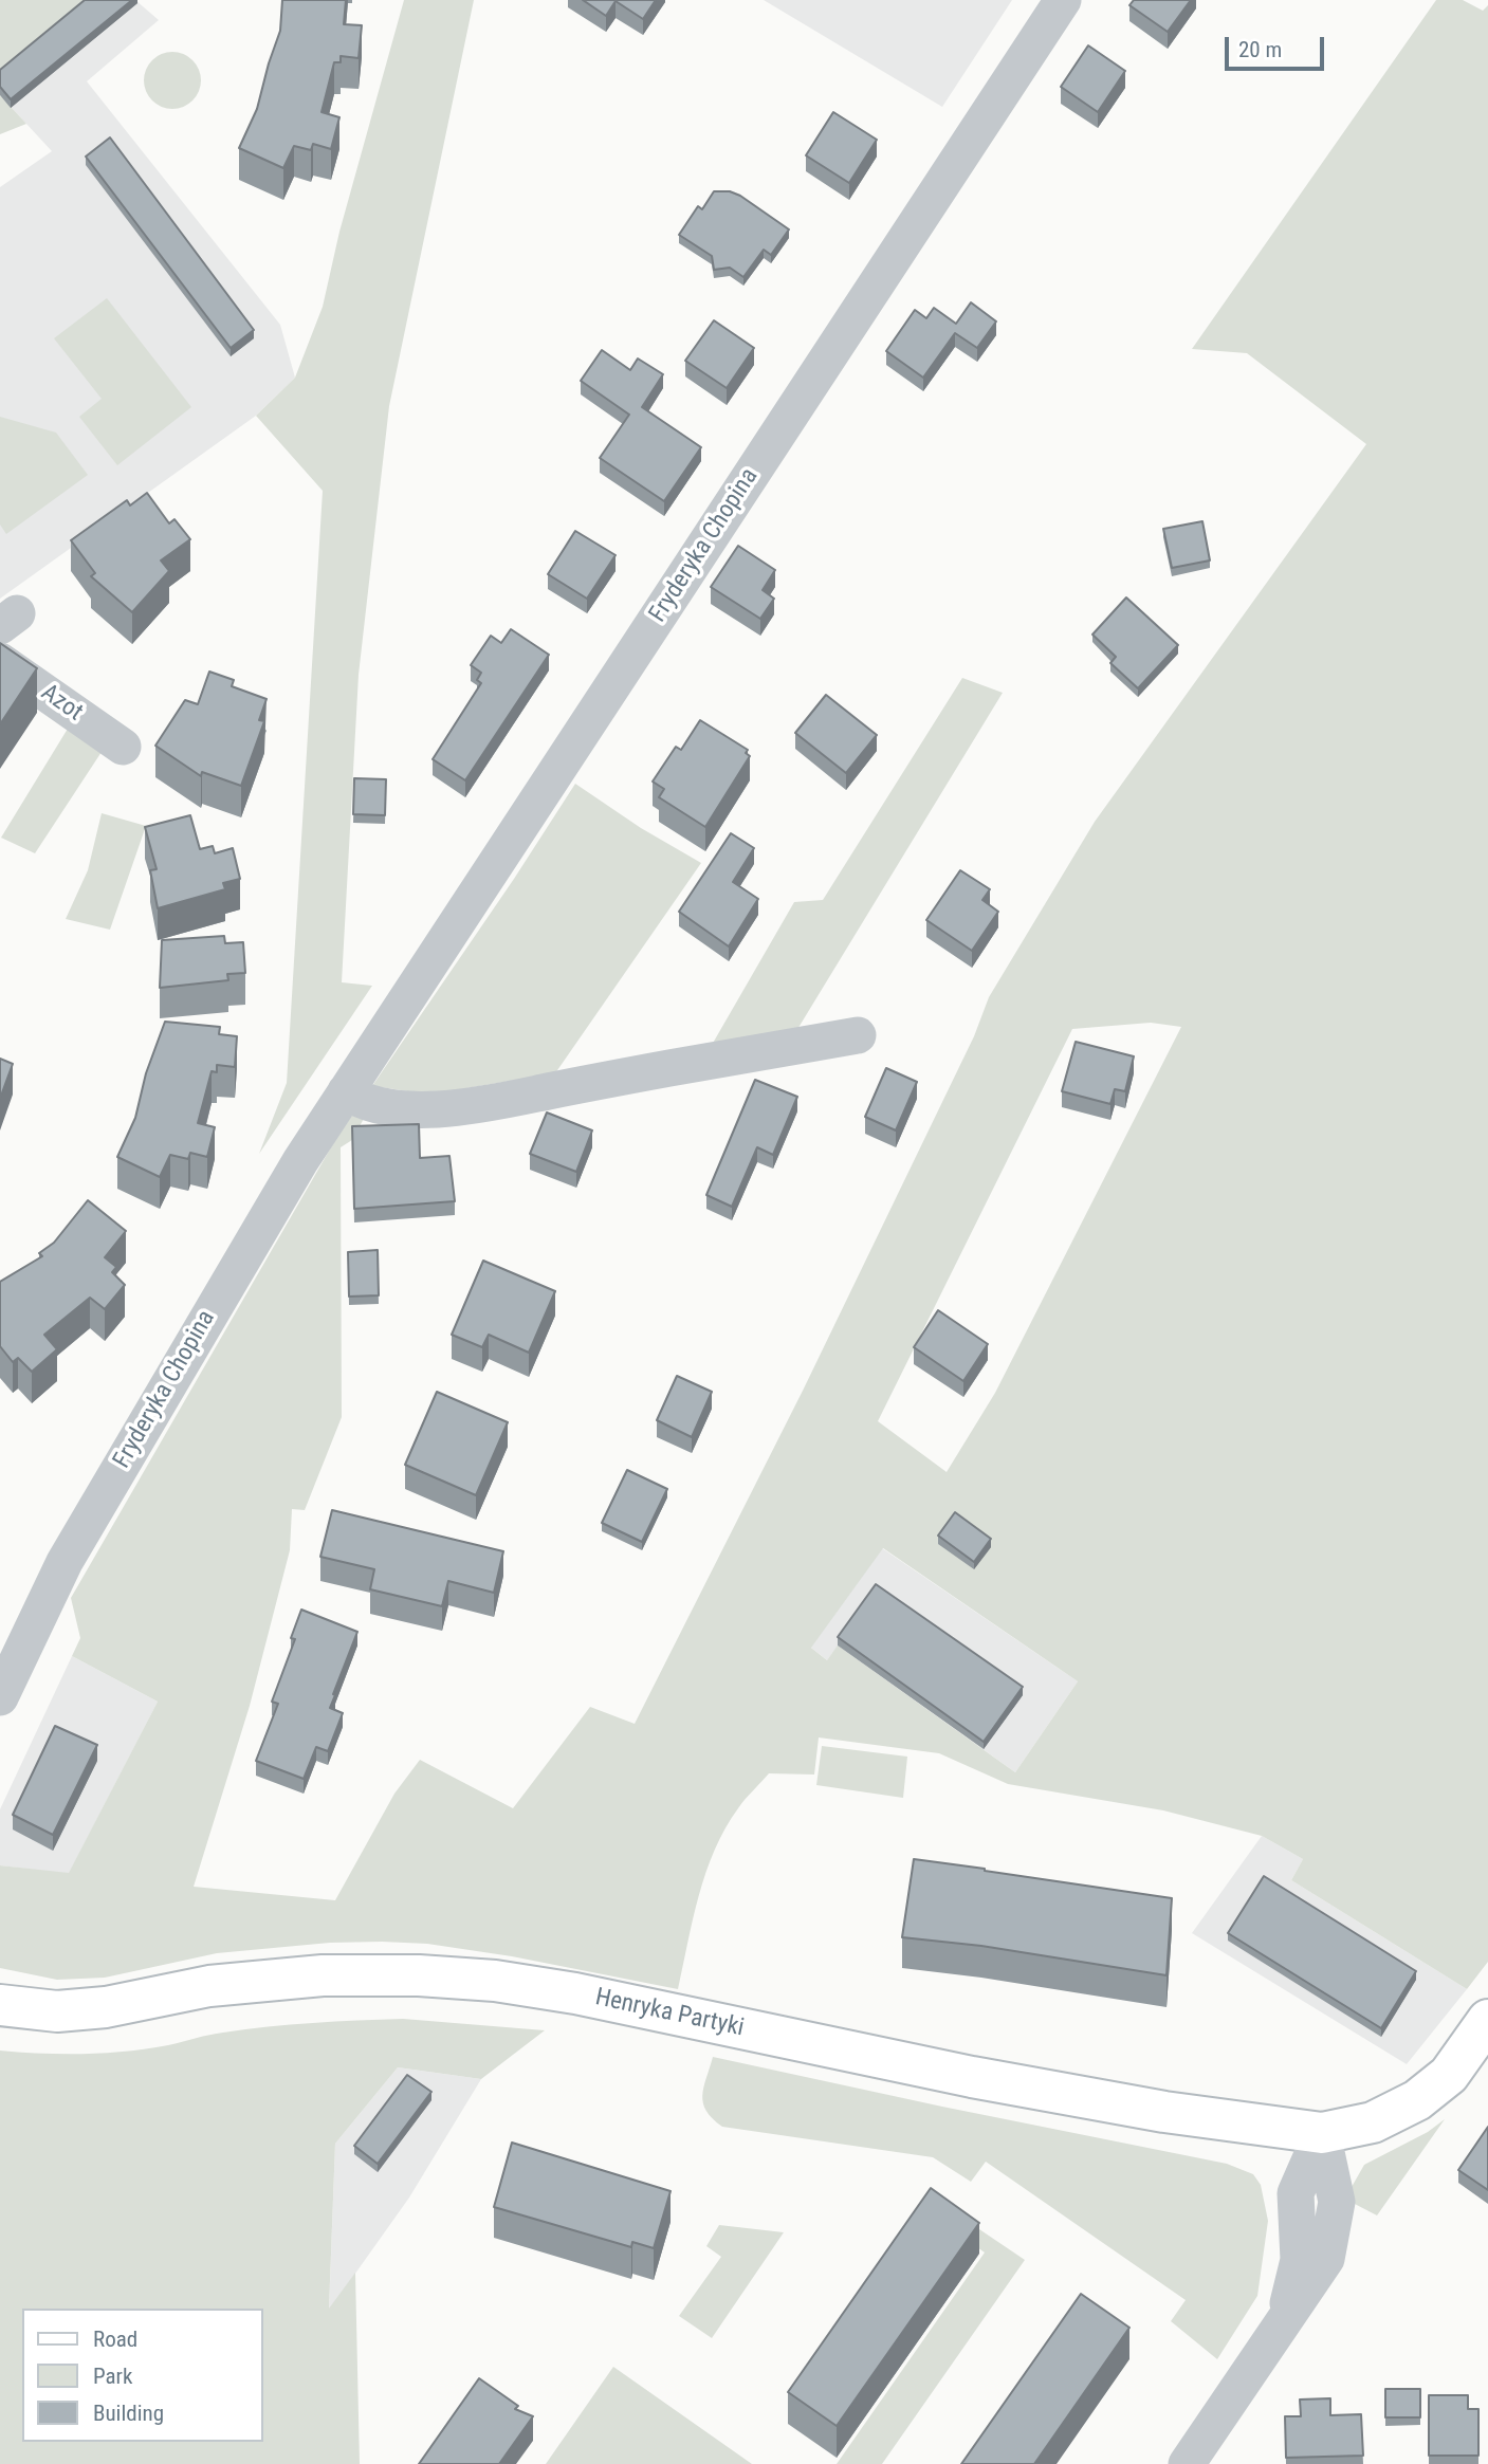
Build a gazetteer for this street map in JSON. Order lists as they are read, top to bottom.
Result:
{
  "streets": {
    "street": ["Fryderyka Chopina", "Azot", "Henryka Partyki"]
  },
  "legend": ["Road", "Park", "Building"],
  "scale_bar": "20 m"
}
